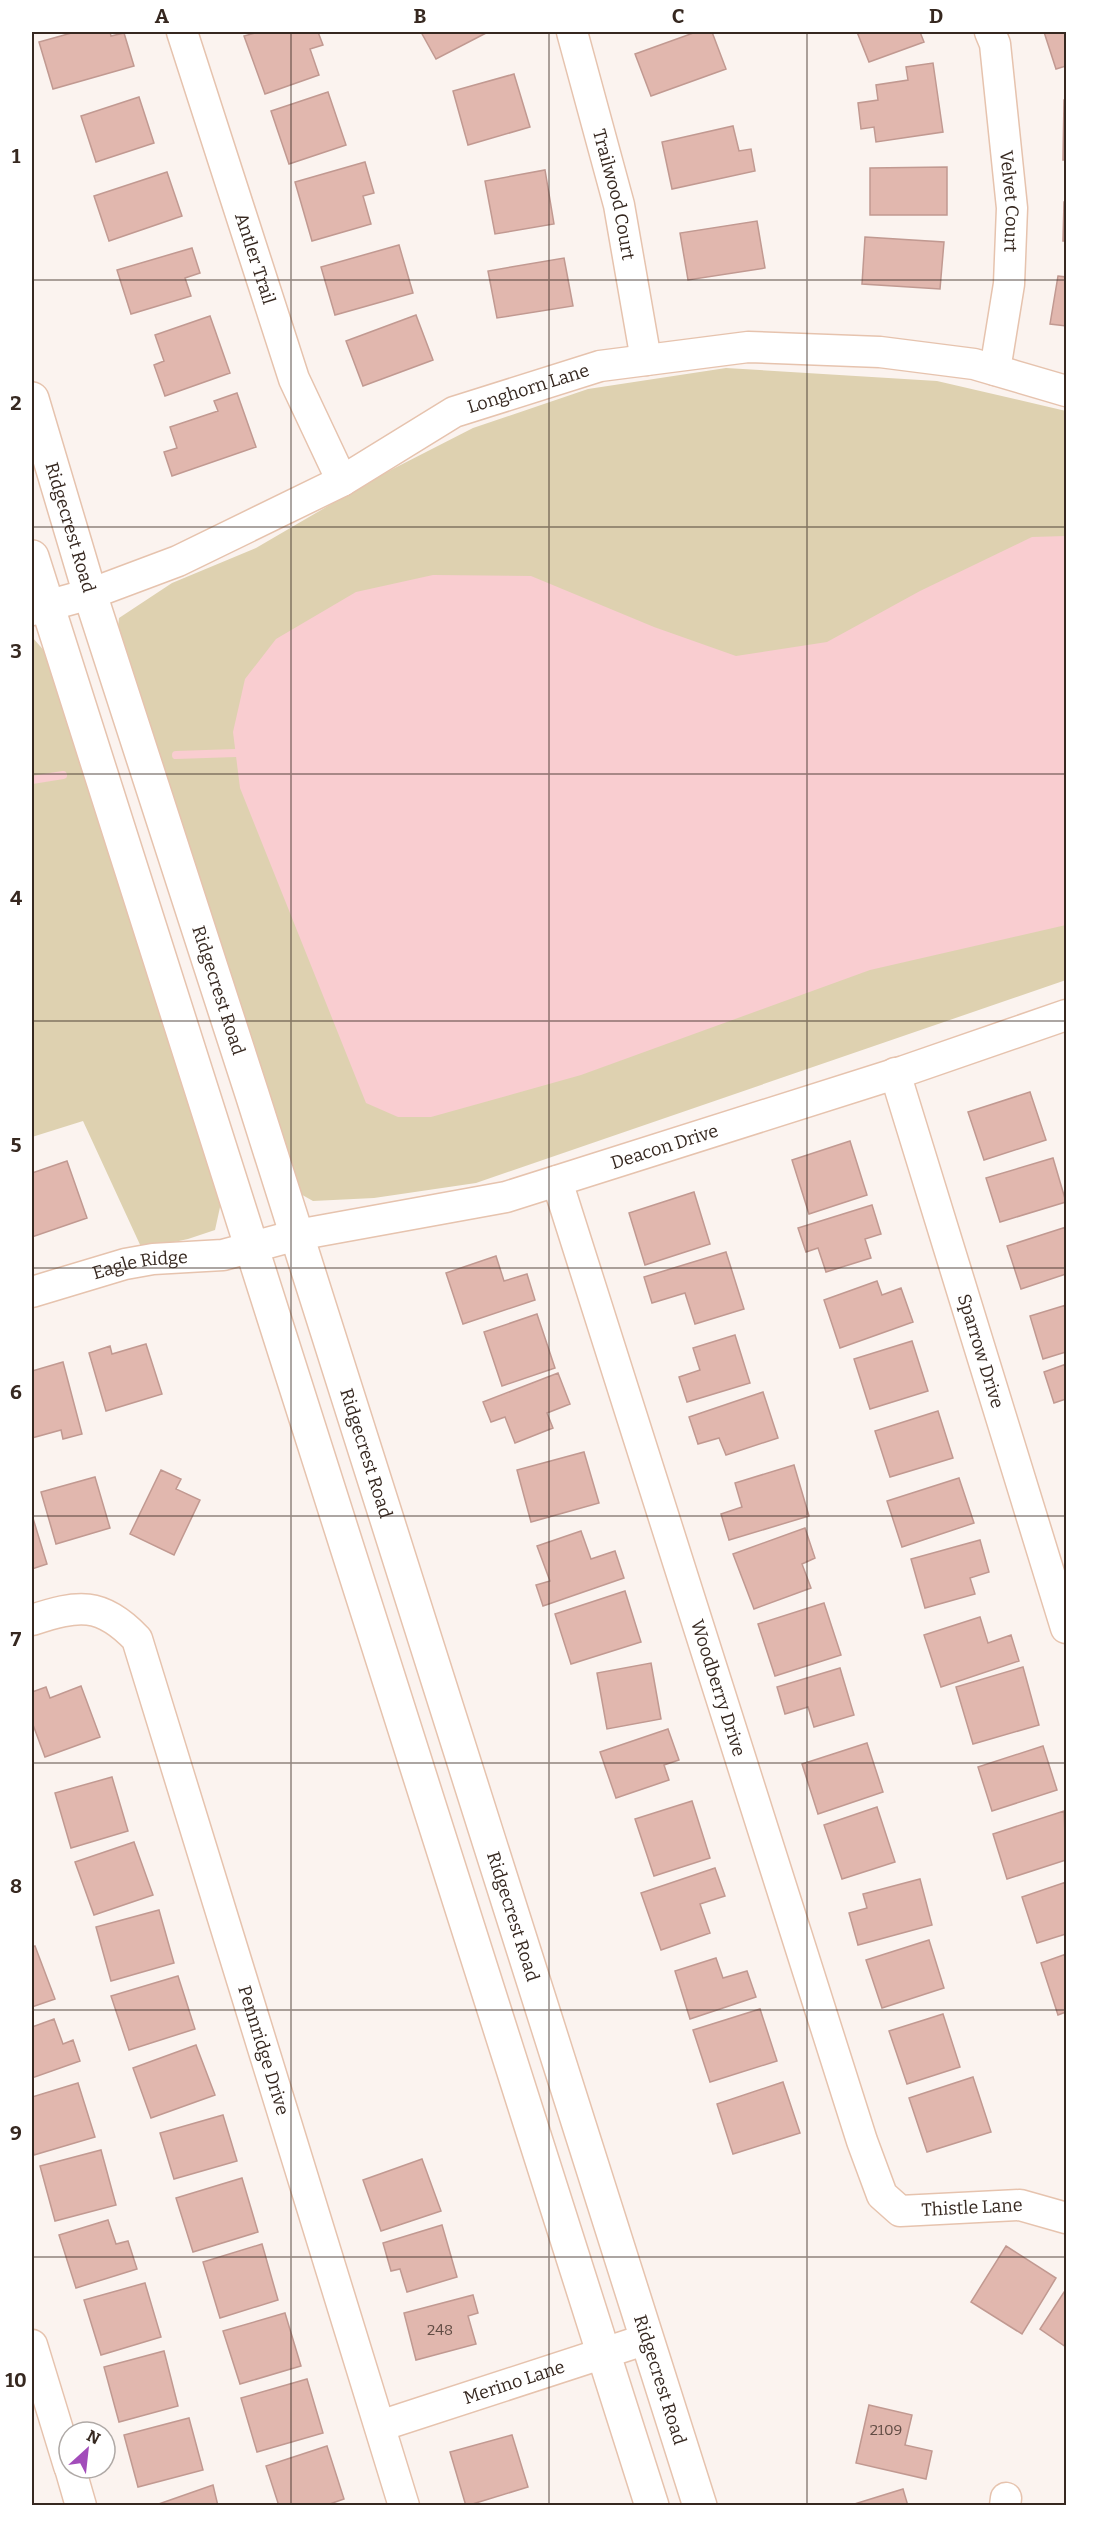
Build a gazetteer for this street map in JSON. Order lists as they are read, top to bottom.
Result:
{
  "streets": {
    "main road": ["Ridgecrest Road"],
    "street": [
      "Trailwood Court",
      "Velvet Court",
      "Antler Trail",
      "Longhorn Lane",
      "Deacon Drive",
      "Eagle Ridge",
      "Sparrow Drive",
      "Woodberry Drive",
      "Pennridge Drive",
      "Thistle Lane",
      "Merino Lane"
    ]
  },
  "crossings": [
    ["Trailwood Court", "Longhorn Lane"],
    ["Velvet Court", "Longhorn Lane"],
    ["Antler Trail", "Longhorn Lane"],
    ["Longhorn Lane", "Ridgecrest Road"],
    ["Ridgecrest Road", "Deacon Drive"],
    ["Ridgecrest Road", "Merino Lane"],
    ["Deacon Drive", "Eagle Ridge"],
    ["Deacon Drive", "Sparrow Drive"],
    ["Deacon Drive", "Woodberry Drive"],
    ["Woodberry Drive", "Thistle Lane"],
    ["Pennridge Drive", "Merino Lane"]
  ],
  "house_numbers": ["248", "2109"],
  "north": "top right",
  "grid": {
    "columns": [
      "A",
      "B",
      "C",
      "D"
    ],
    "rows": [
      "1",
      "2",
      "3",
      "4",
      "5",
      "6",
      "7",
      "8",
      "9",
      "10"
    ]
  }
}
